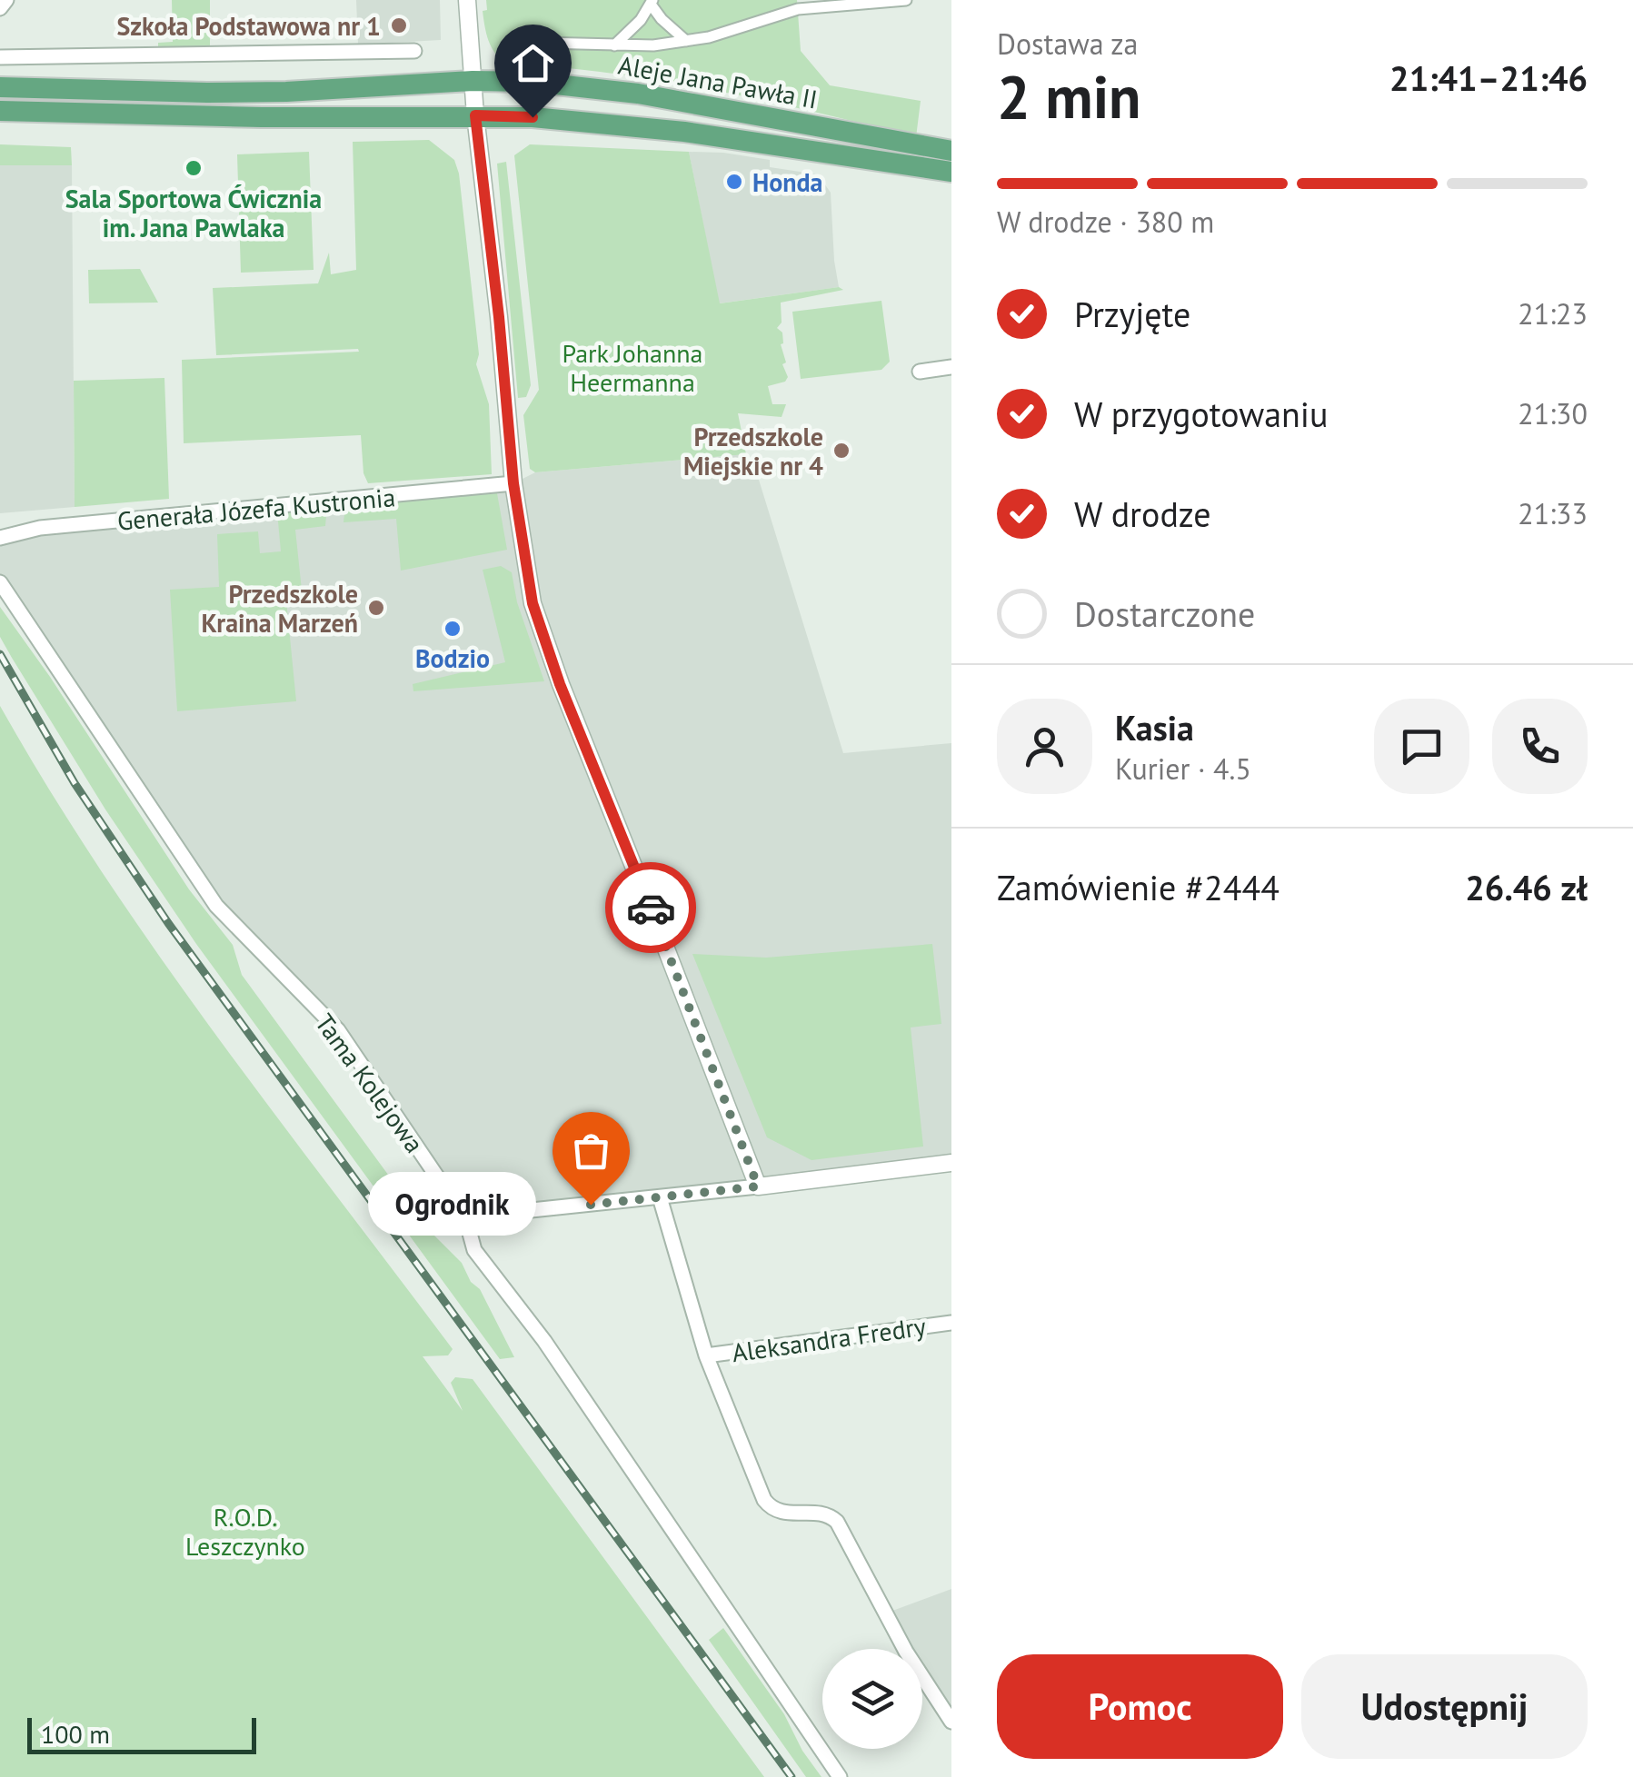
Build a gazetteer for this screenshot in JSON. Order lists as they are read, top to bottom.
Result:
{
  "streets": {
    "main road": ["Aleje Jana Pawła II"],
    "street": ["Generała Józefa Kustronia", "Tama Kolejowa", "Aleksandra Fredry"]
  },
  "parks": ["Park Johanna Heermanna", "R.O.D. Leszczynko"],
  "places": [
    "Szkoła Podstawowa nr 1",
    "Sala Sportowa Ćwicznia im. Jana Pawlaka",
    "Honda",
    "Przedszkole Miejskie nr 4",
    "Przedszkole Kraina Marzeń",
    "Bodzio",
    "Ogrodnik"
  ],
  "scale_bar": "100 m",
  "page": {
    "heading": ["2 min", "Dostawa za", "21:41–21:46"],
    "panel": [
      "Kasia",
      "Kurier · 4.5",
      "Zamówienie #2444",
      "26.46 zł"
    ],
    "bar": "W drodze · 380 m",
    "list": [
      ["Przyjęte", "21:23"],
      ["W przygotowaniu", "21:30"],
      ["W drodze", "21:33"],
      "Dostarczone"
    ],
    "bubble": "Ogrodnik",
    "buttons": ["Pomoc", "Udostępnij"],
    "scale": "100 m"
  }
}
